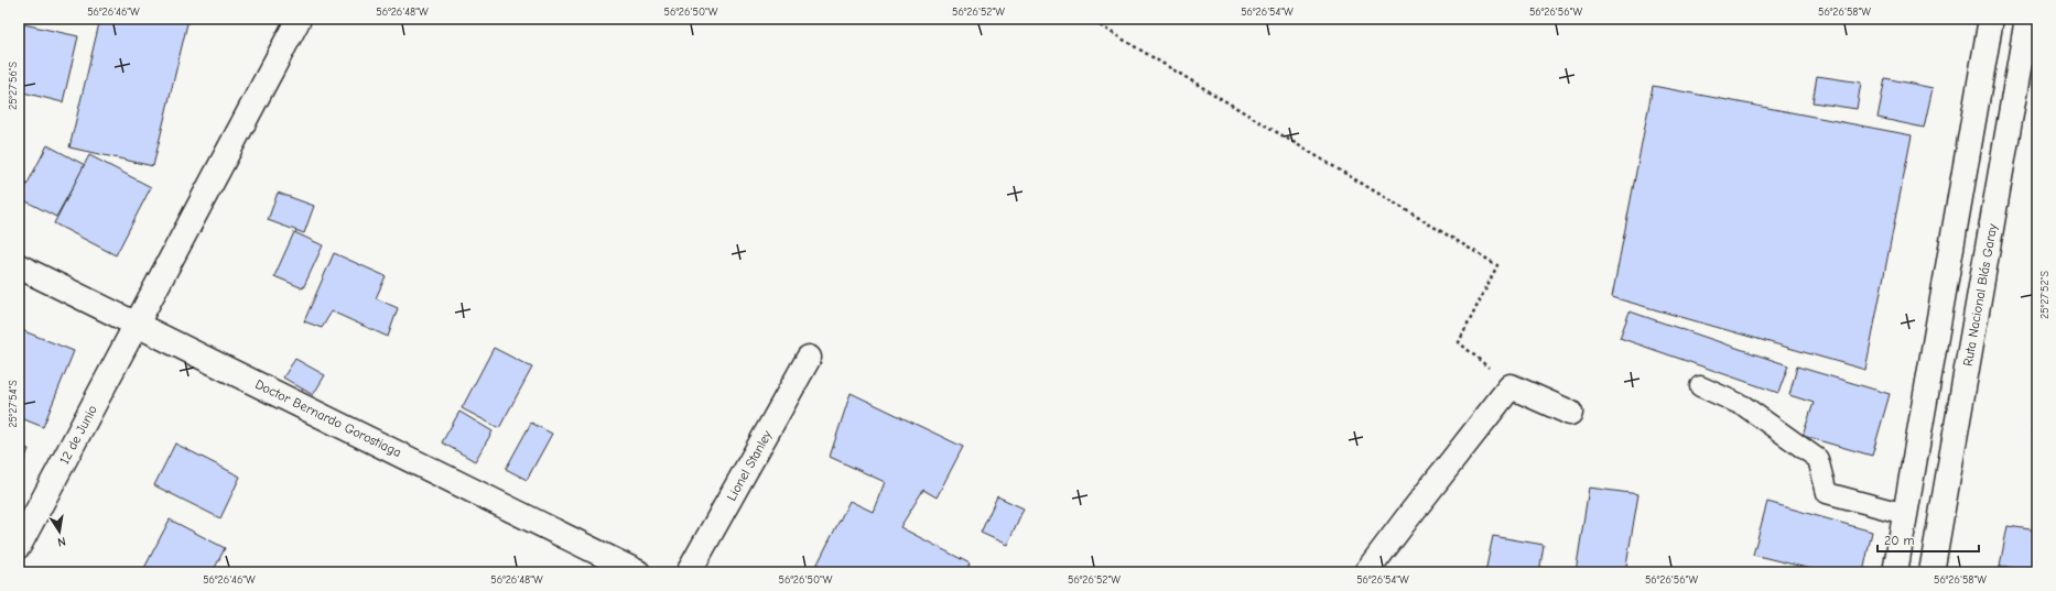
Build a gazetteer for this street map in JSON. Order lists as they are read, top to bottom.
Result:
{
  "streets": {
    "main road": [
      "Ruta Nacional Blás Garay",
      "Doctor Bernardo Gorostiaga",
      "12 de Junio",
      "Lionel Stanley"
    ]
  },
  "crossings": [
    ["Doctor Bernardo Gorostiaga", "12 de Junio"]
  ],
  "scale_bar": "20 m",
  "north": "bottom",
  "coordinates": [
    "56°26'46\"W",
    "56°26'48\"W",
    "56°26'50\"W",
    "56°26'52\"W",
    "56°26'54\"W",
    "56°26'56\"W",
    "56°26'58\"W",
    "25°27'56\"S",
    "25°27'52\"S",
    "25°27'54\"S"
  ]
}
